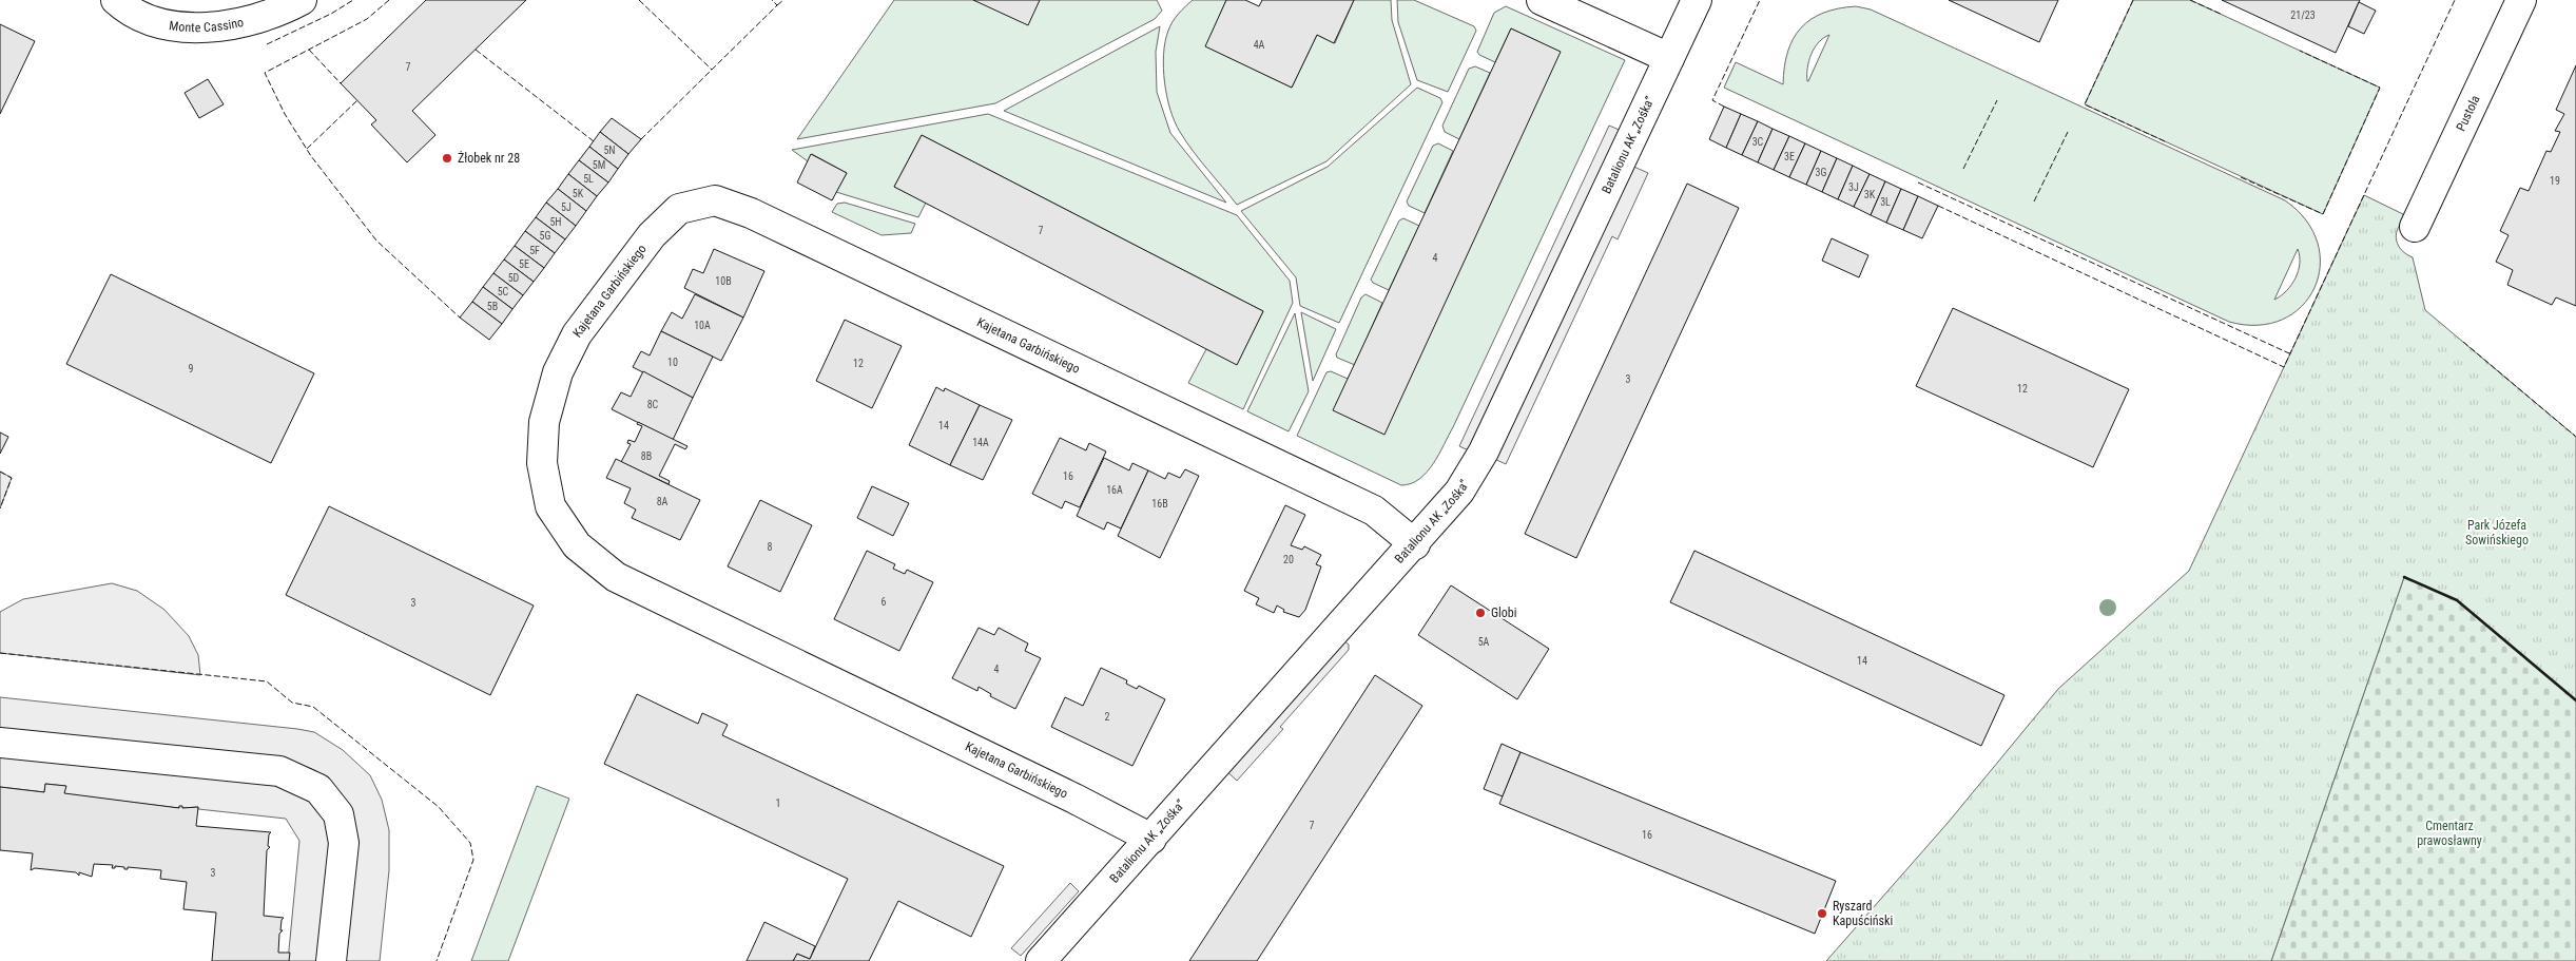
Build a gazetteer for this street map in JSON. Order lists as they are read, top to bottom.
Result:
{
  "streets": {
    "street": [
      "Monte Cassino",
      "Pustola",
      "Batalionu AK „Zośka”",
      "Kajetana Garbińskiego"
    ]
  },
  "crossings": [
    ["Batalionu AK „Zośka”", "Kajetana Garbińskiego"]
  ],
  "parks": ["Park Józefa Sowińskiego", "Cmentarz prawosławny"],
  "places": ["Żłobek nr 28", "Globi", "Ryszard Kapuściński"],
  "house_numbers": [
    "21/23",
    "4A",
    "7",
    "3C",
    "5N",
    "3E",
    "5M",
    "3G",
    "5L",
    "19",
    "3J",
    "5K",
    "3K",
    "3L",
    "5J",
    "5H",
    "7",
    "5G",
    "5F",
    "4",
    "5E",
    "5D",
    "10B",
    "5C",
    "5B",
    "10A",
    "10",
    "12",
    "9",
    "3",
    "12",
    "8C",
    "14",
    "14A",
    "8B",
    "16",
    "16A",
    "8A",
    "16B",
    "8",
    "20",
    "6",
    "3",
    "5A",
    "14",
    "4",
    "2",
    "1",
    "7",
    "16",
    "3"
  ]
}
